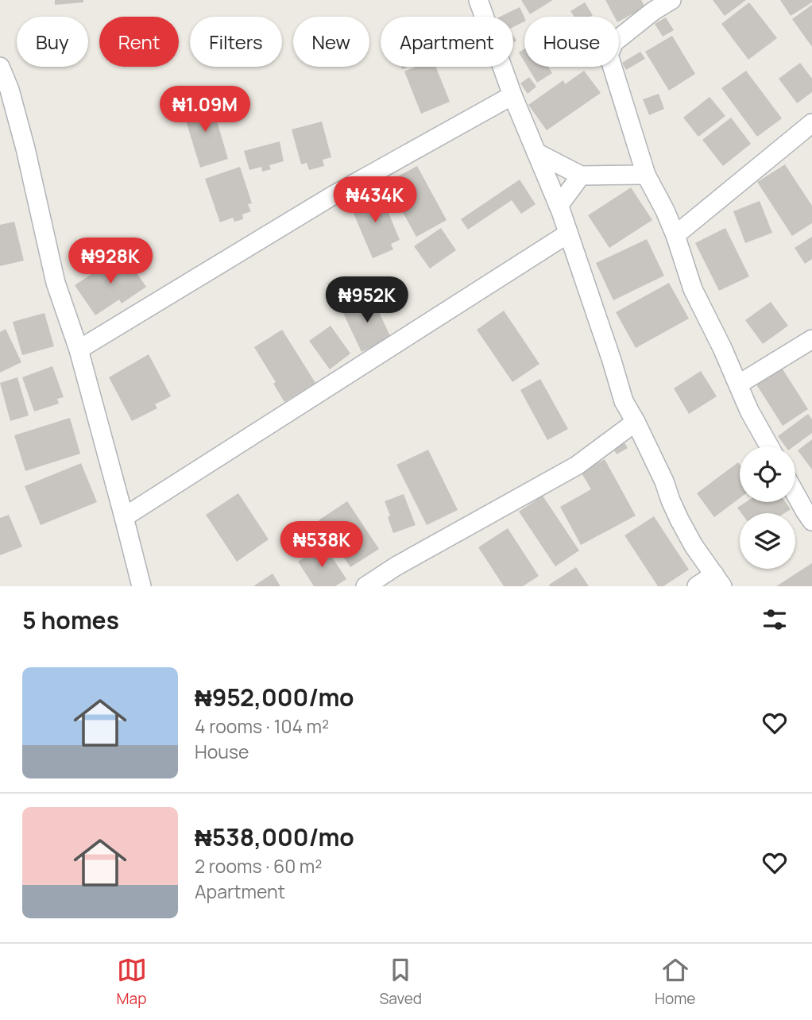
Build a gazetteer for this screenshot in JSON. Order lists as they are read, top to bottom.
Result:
{
  "page": {
    "chip": [
      "Buy",
      "Rent",
      "Filters",
      "New",
      "Apartment",
      "House"
    ],
    "price": [
      "₦1.09M",
      "₦434K",
      "₦928K",
      "₦952K",
      "₦538K"
    ],
    "heading": "5 homes",
    "list": [
      {
        "name": "₦952,000/mo",
        "note": "4 rooms · 104 m² · House"
      },
      {
        "name": "₦538,000/mo",
        "note": "2 rooms · 60 m² · Apartment"
      }
    ],
    "tabs": ["Map", "Saved", "Home"]
  }
}
